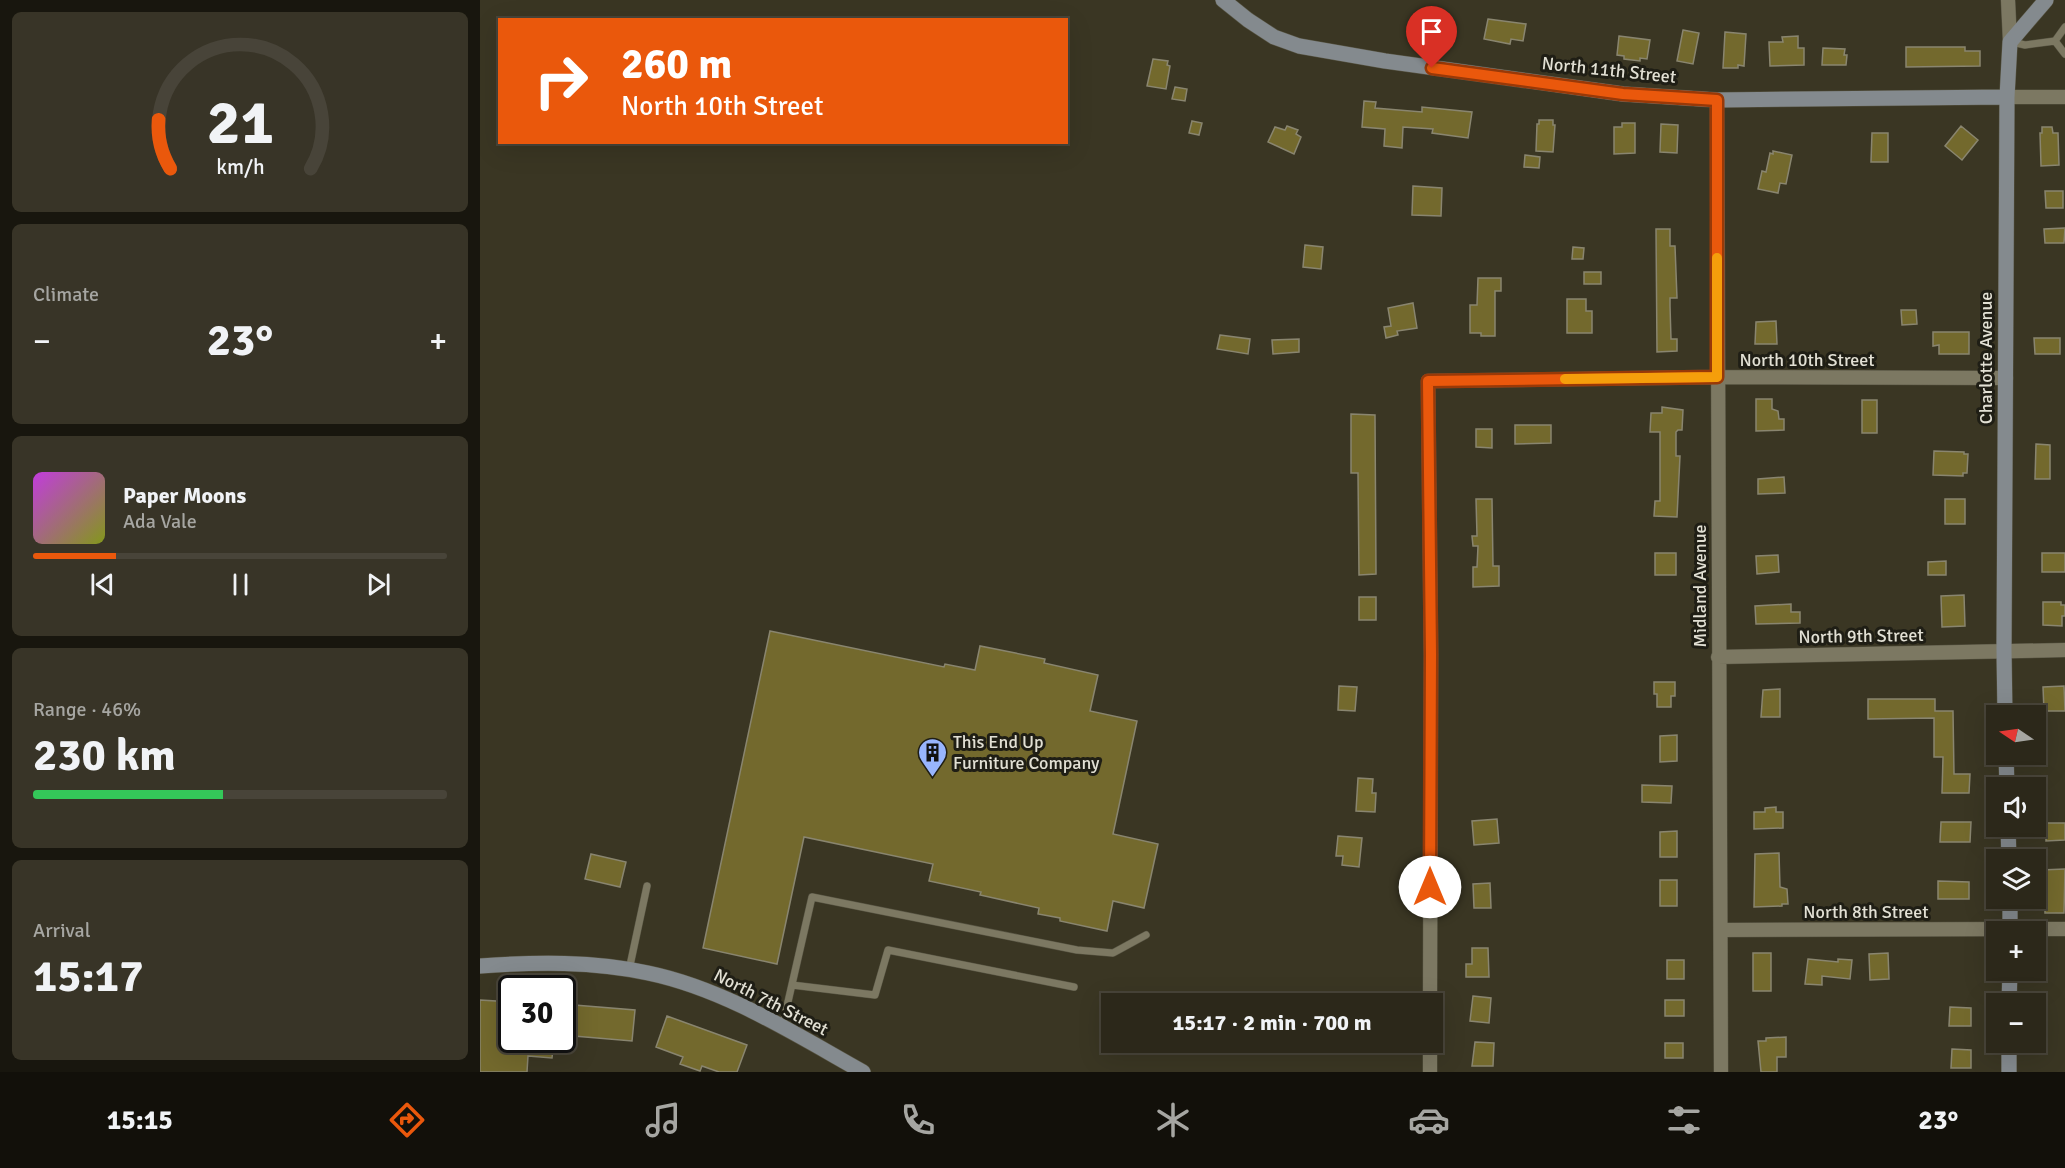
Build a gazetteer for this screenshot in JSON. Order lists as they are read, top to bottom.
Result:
{
  "streets": {
    "street": [
      "North 11th Street",
      "Charlotte Avenue",
      "North 10th Street",
      "Midland Avenue",
      "North 9th Street",
      "North 8th Street",
      "North 7th Street"
    ]
  },
  "crossings": [
    ["North 11th Street", "Charlotte Avenue"],
    ["North 11th Street", "Midland Avenue"],
    ["Charlotte Avenue", "North 10th Street"],
    ["Charlotte Avenue", "North 9th Street"],
    ["North 10th Street", "Midland Avenue"],
    ["Midland Avenue", "North 9th Street"],
    ["Midland Avenue", "North 8th Street"]
  ],
  "places": {
    "building": ["This End Up Furniture Company"]
  },
  "north": "left",
  "page": {
    "turn": ["260 m", "North 10th Street"],
    "tile": [
      "Climate",
      ["Range · 46%", "230 km"],
      ["Arrival", "15:17"]
    ],
    "heat": ["−", "23°", "+"],
    "song": ["Paper Moons", "Ada Vale"],
    "map_buttons": ["+", "−"],
    "limit": "30",
    "trip": "15:17 · 2 min · 700 m",
    "tabs": ["15:15", "23°"],
    "gauge": ["21", "km/h"]
  }
}
